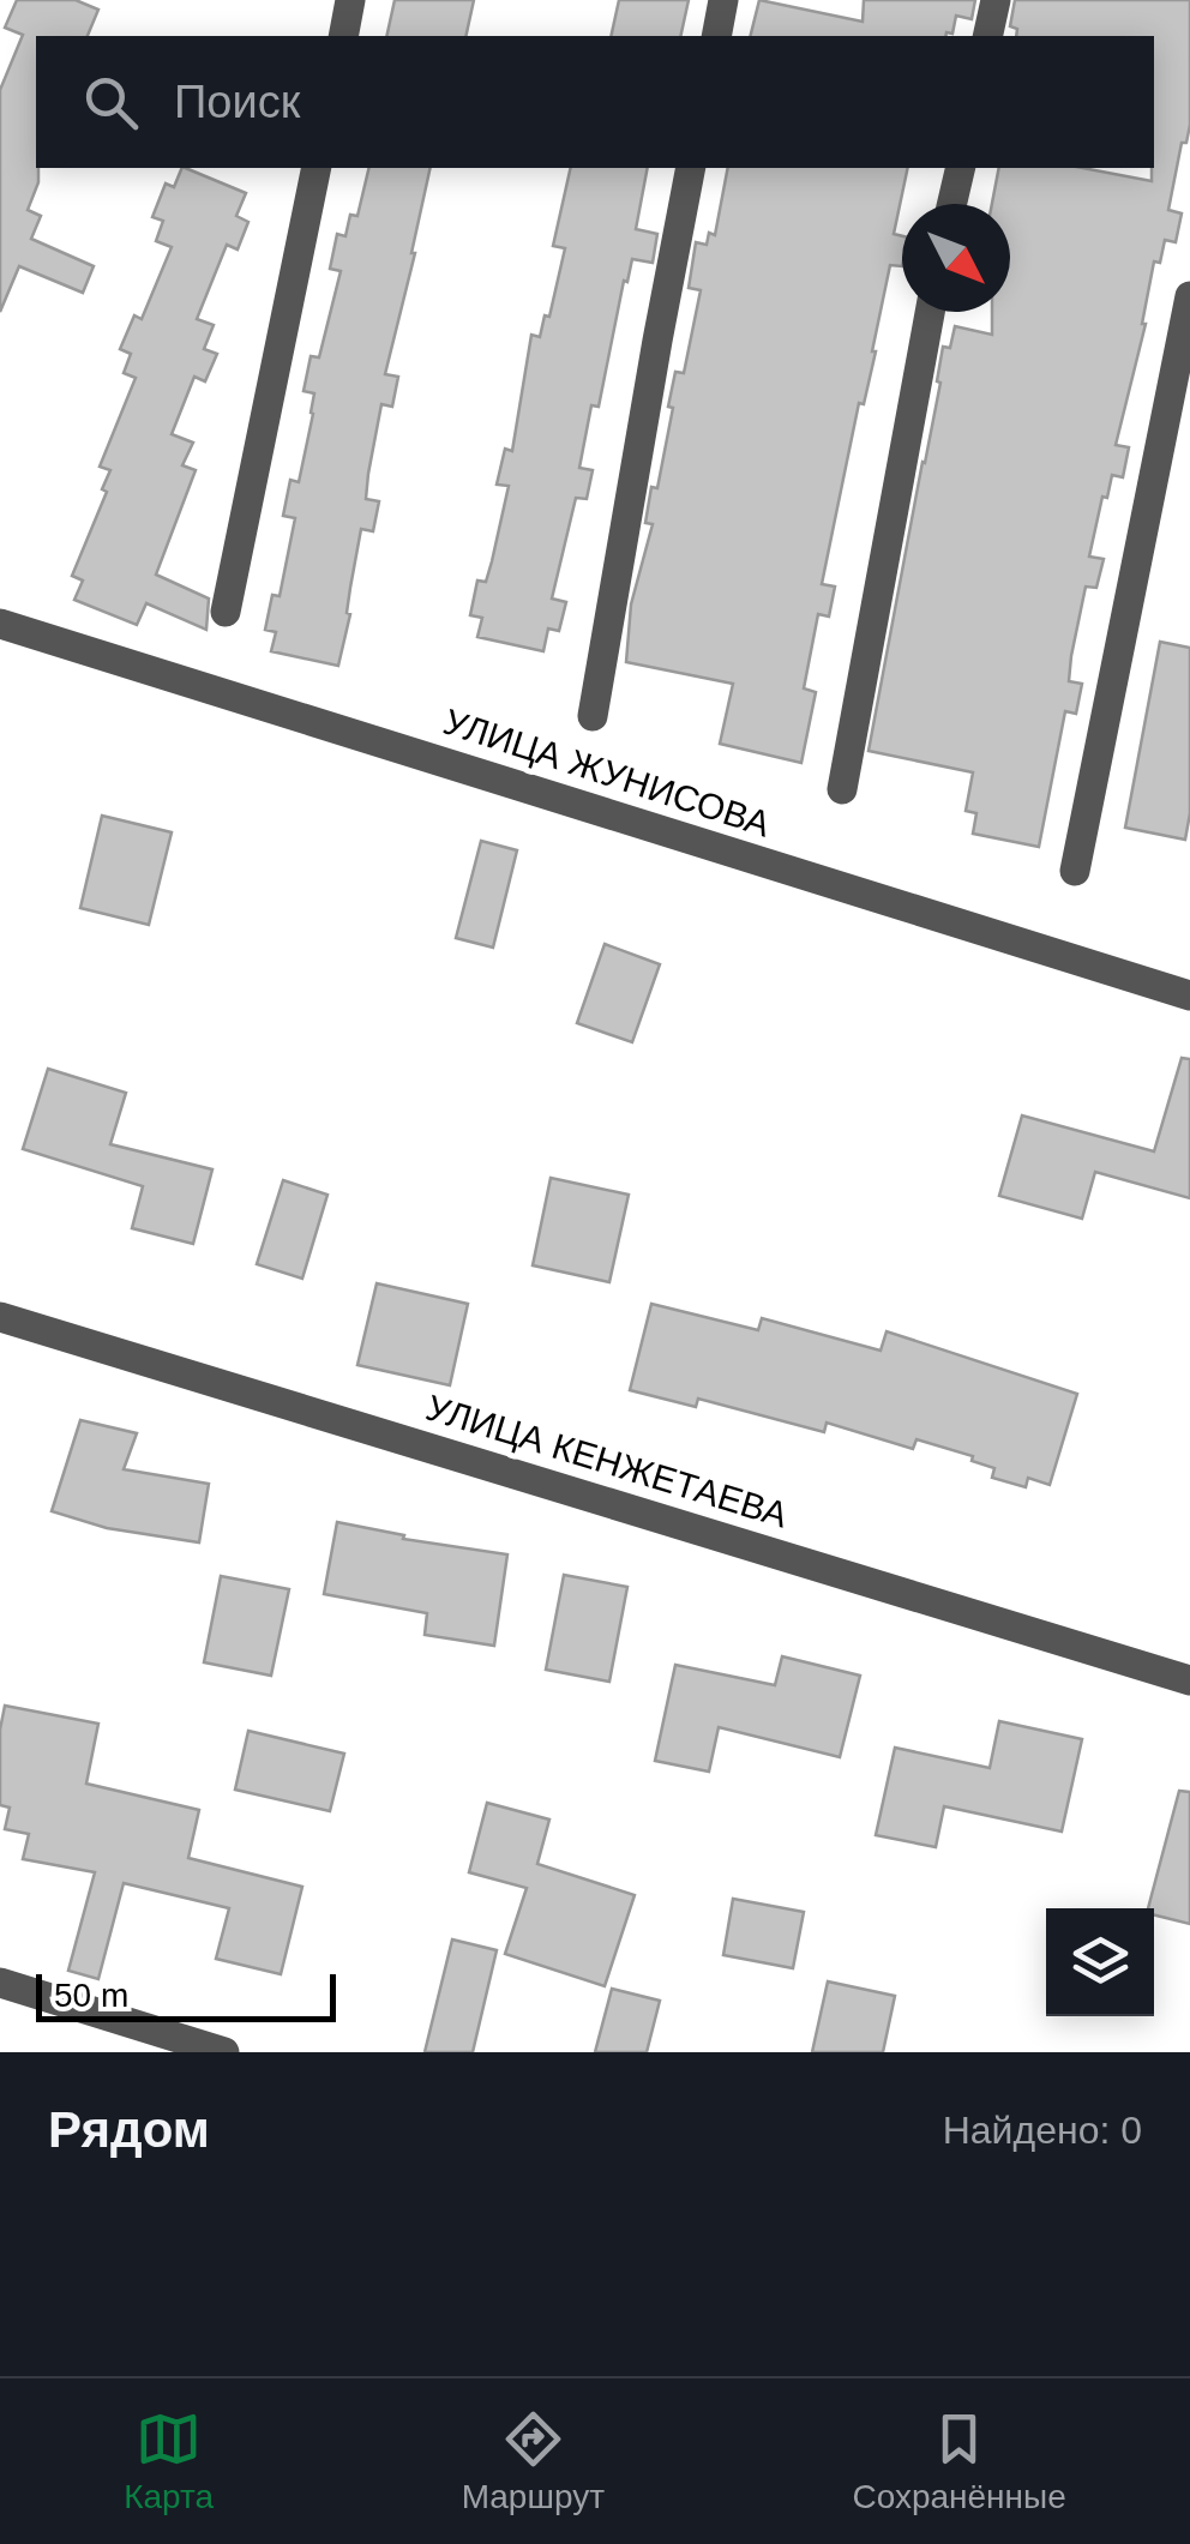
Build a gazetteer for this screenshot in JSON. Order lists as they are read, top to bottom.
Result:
{
  "streets": {
    "street": ["УЛИЦА ЖУНИСОВА", "УЛИЦА КЕНЖЕТАЕВА"]
  },
  "scale_bar": "50 m",
  "north": "bottom right",
  "page": {
    "search": "Поиск",
    "scale": "50 m",
    "heading": ["Рядом", "Найдено: 0"],
    "nav": ["Карта", "Маршрут", "Сохранённые"]
  }
}
